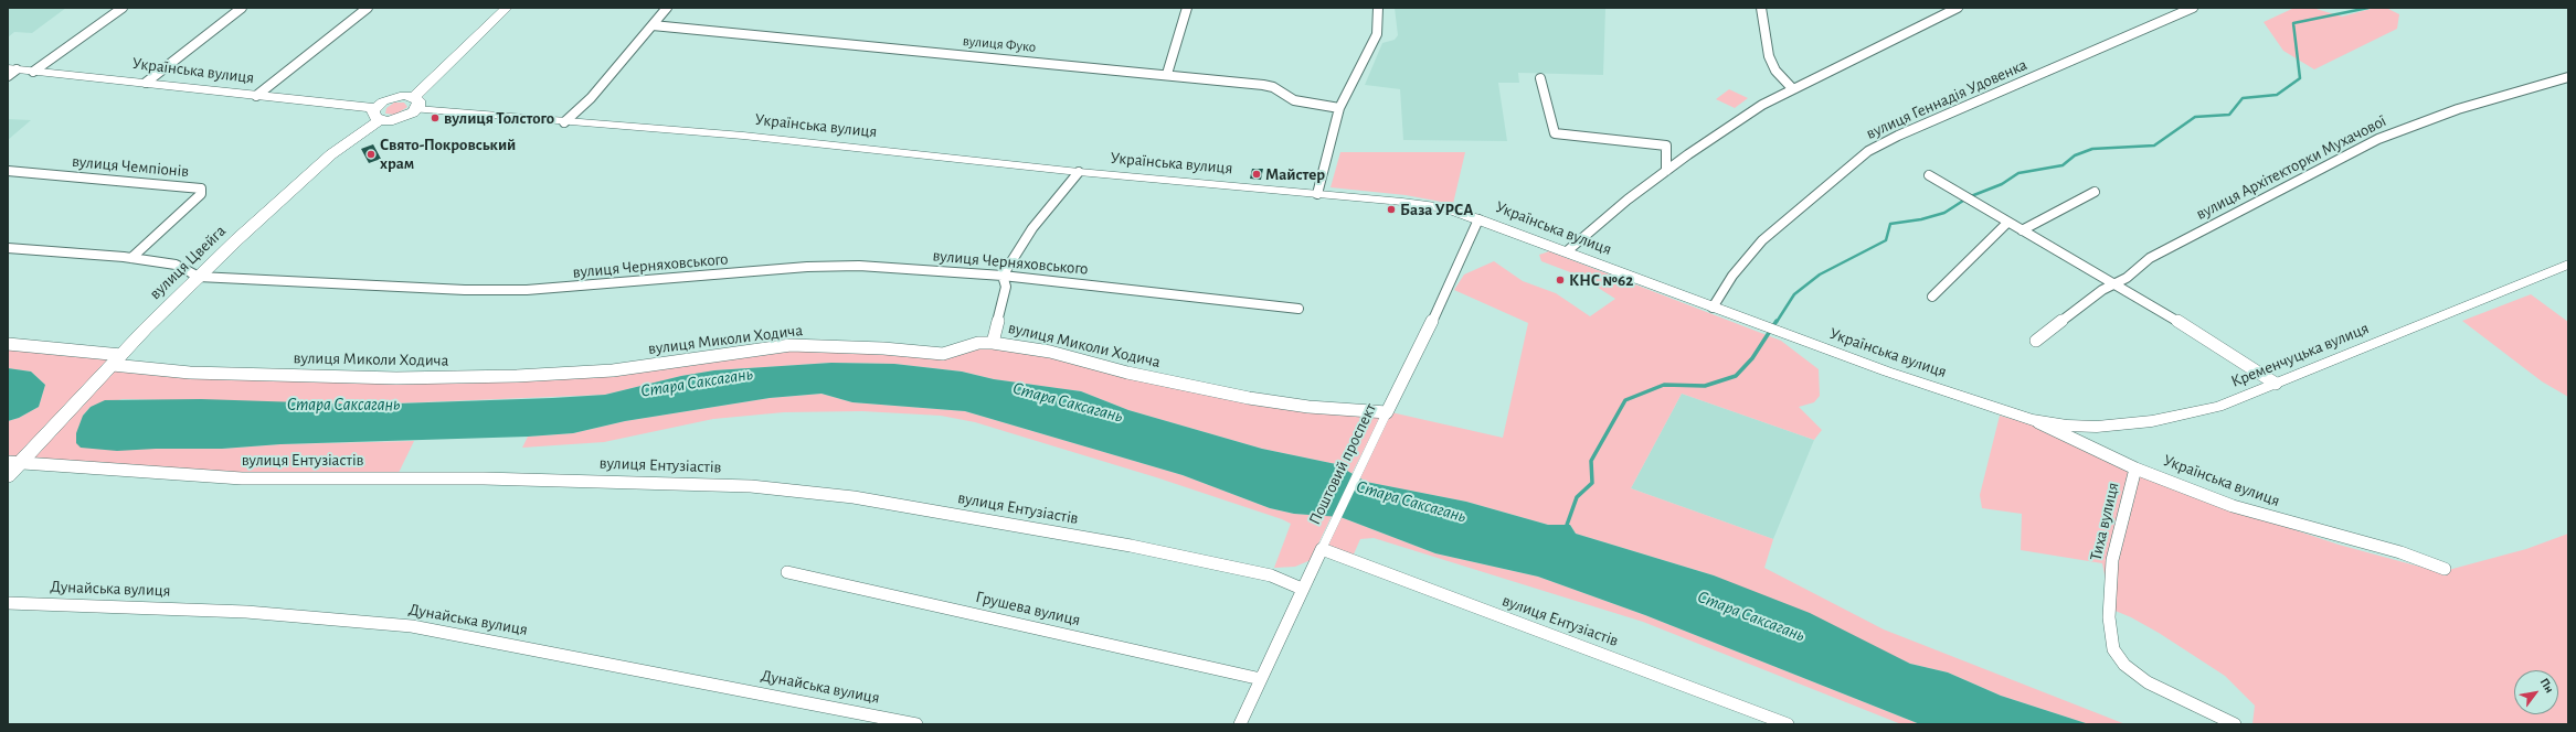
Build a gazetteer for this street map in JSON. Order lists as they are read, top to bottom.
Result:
{
  "streets": {
    "main road": ["Українська вулиця", "вулиця Цвейга"],
    "street": [
      "вулиця Фуко",
      "вулиця Геннадія Удовенка",
      "вулиця Чемпіонів",
      "вулиця Архітекторки Мухачової",
      "вулиця Черняховського",
      "вулиця Миколи Ходича",
      "Кременчуцька вулиця",
      "вулиця Ентузіастів",
      "Поштовий проспект",
      "Тиха вулиця",
      "Дунайська вулиця",
      "Грушева вулиця"
    ]
  },
  "crossings": [
    ["Українська вулиця", "вулиця Геннадія Удовенка"],
    ["Українська вулиця", "вулиця Цвейга"],
    ["Українська вулиця", "Кременчуцька вулиця"],
    ["Українська вулиця", "Поштовий проспект"],
    ["Українська вулиця", "Тиха вулиця"],
    ["вулиця Чемпіонів", "вулиця Черняховського"],
    ["вулиця Цвейга", "вулиця Черняховського"],
    ["вулиця Цвейга", "вулиця Миколи Ходича"],
    ["вулиця Цвейга", "вулиця Ентузіастів"],
    ["вулиця Миколи Ходича", "Поштовий проспект"],
    ["вулиця Ентузіастів", "Поштовий проспект"],
    ["Поштовий проспект", "Грушева вулиця"]
  ],
  "water": ["Стара Саксагань"],
  "places": [
    "вулиця Толстого",
    "Свято-Покровський храм",
    "Майстер",
    "База УРСА",
    "КНС №62"
  ],
  "north": "top right"
}
